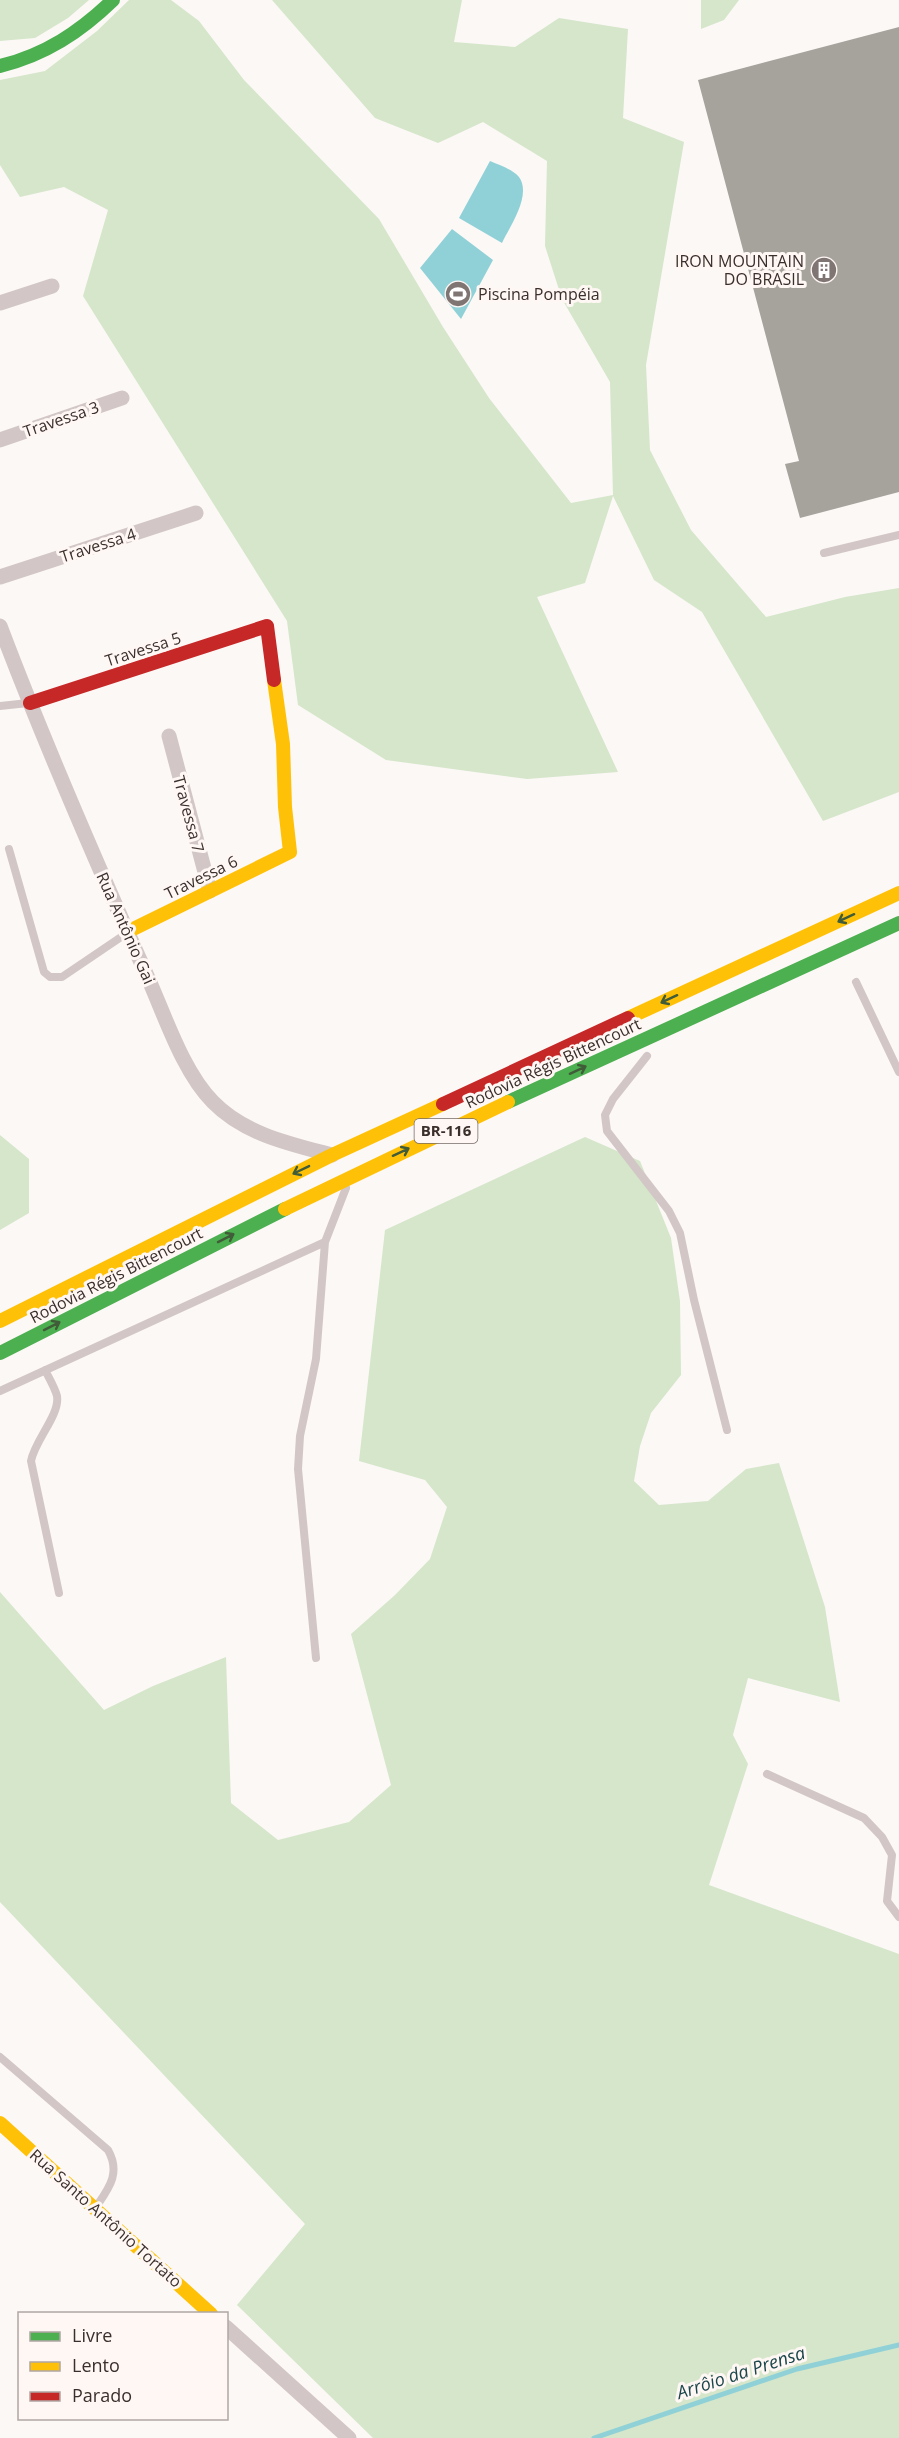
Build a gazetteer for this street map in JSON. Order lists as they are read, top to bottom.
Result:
{
  "streets": {
    "main road": [
      "Travessa 5",
      "Travessa 6",
      "Rodovia Régis Bittencourt",
      "BR-116",
      "Rua Santo Antônio Tortato"
    ],
    "street": [
      "Travessa 3",
      "Travessa 4",
      "Travessa 7",
      "Rua Antônio Gai"
    ]
  },
  "crossings": [
    ["Travessa 5", "Travessa 6"],
    ["Travessa 5", "Rua Antônio Gai"],
    ["Travessa 7", "Travessa 6"],
    ["Travessa 6", "Rua Antônio Gai"],
    ["Rua Antônio Gai", "Rodovia Régis Bittencourt"]
  ],
  "water": ["Arrôio da Prensa"],
  "places": {
    "building": ["IRON MOUNTAIN DO BRASIL"],
    "sports": ["Piscina Pompéia"]
  },
  "legend": ["Livre", "Lento", "Parado"]
}
